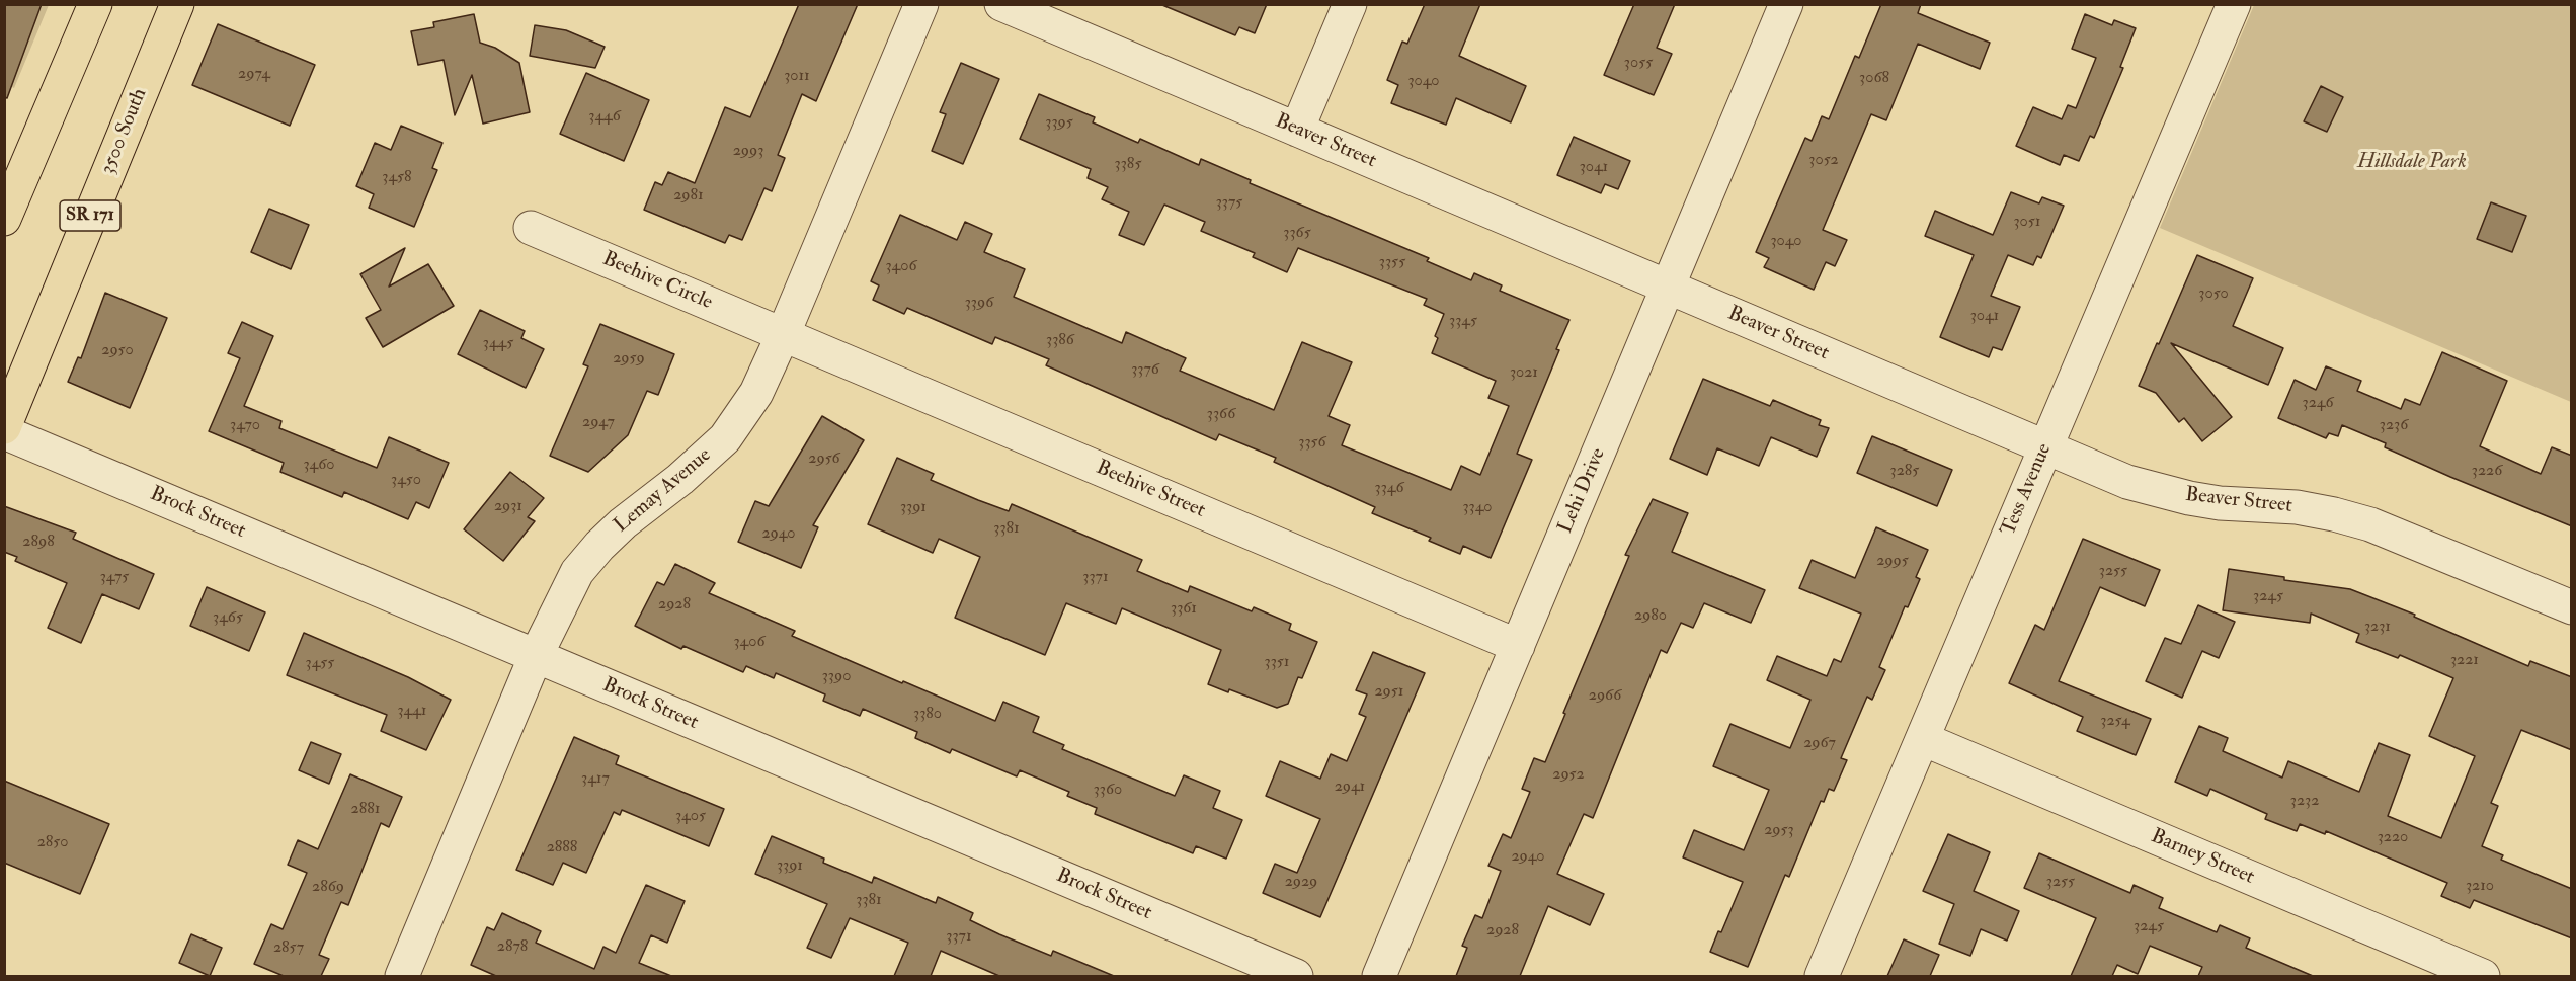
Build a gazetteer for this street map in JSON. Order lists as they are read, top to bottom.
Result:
{
  "streets": {
    "main road": ["3500 South", "SR 171"],
    "street": [
      "Beaver Street",
      "Beehive Circle",
      "Beehive Street",
      "Tess Avenue",
      "Lemay Avenue",
      "Lehi Drive",
      "Brock Street",
      "Barney Street"
    ]
  },
  "crossings": [
    ["Beaver Street", "Tess Avenue"],
    ["Beaver Street", "Lehi Drive"],
    ["Beehive Circle", "Beehive Street"],
    ["Beehive Circle", "Lemay Avenue"],
    ["Beehive Street", "Lemay Avenue"],
    ["Beehive Street", "Lehi Drive"],
    ["Tess Avenue", "Barney Street"],
    ["Lemay Avenue", "Brock Street"]
  ],
  "parks": ["Hillsdale Park"],
  "house_numbers": [
    "3055",
    "2974",
    "3011",
    "3068",
    "3040",
    "3446",
    "3395",
    "2993",
    "3052",
    "3385",
    "3041",
    "3458",
    "2981",
    "3375",
    "3051",
    "3365",
    "3040",
    "3355",
    "3406",
    "3050",
    "3396",
    "3041",
    "3345",
    "3386",
    "3445",
    "2950",
    "2959",
    "3376",
    "3021",
    "3246",
    "3366",
    "2947",
    "3470",
    "3236",
    "3356",
    "2956",
    "3460",
    "3285",
    "3226",
    "3450",
    "3346",
    "2931",
    "3391",
    "3340",
    "3381",
    "2940",
    "2898",
    "2995",
    "3255",
    "3475",
    "3371",
    "3245",
    "2928",
    "3361",
    "2980",
    "3465",
    "3231",
    "3406",
    "3221",
    "3351",
    "3455",
    "3390",
    "2951",
    "2966",
    "3441",
    "3380",
    "3254",
    "2967",
    "2952",
    "3417",
    "2941",
    "3360",
    "3232",
    "2881",
    "3405",
    "2953",
    "3220",
    "2850",
    "2888",
    "2940",
    "3391",
    "2929",
    "3255",
    "3210",
    "2869",
    "3381",
    "3245",
    "2928",
    "3371",
    "2878",
    "2857"
  ]
}
